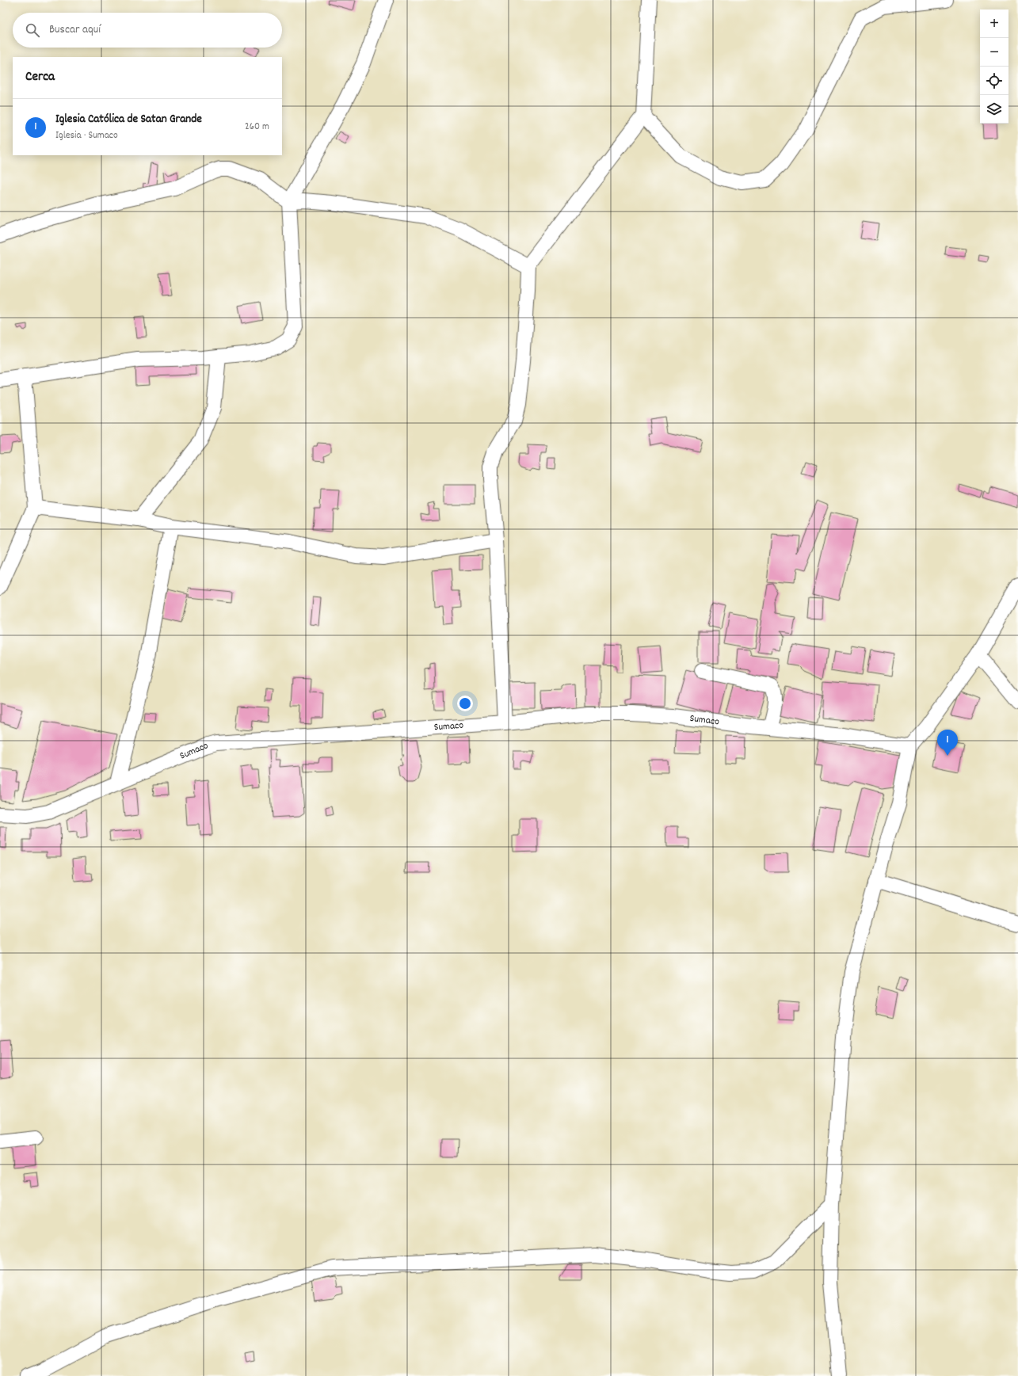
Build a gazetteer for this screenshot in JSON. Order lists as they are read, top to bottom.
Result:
{
  "streets": {
    "street": ["Sumaco"]
  },
  "page": {
    "map_buttons": ["+", "−"],
    "search": "Buscar aquí",
    "heading": "Cerca",
    "list": [
      {
        "mark": "1",
        "name": "Iglesia Católica de Satan Grande",
        "note": "Iglesia · Sumaco",
        "value": "260 m"
      }
    ],
    "pins": "1"
  }
}
